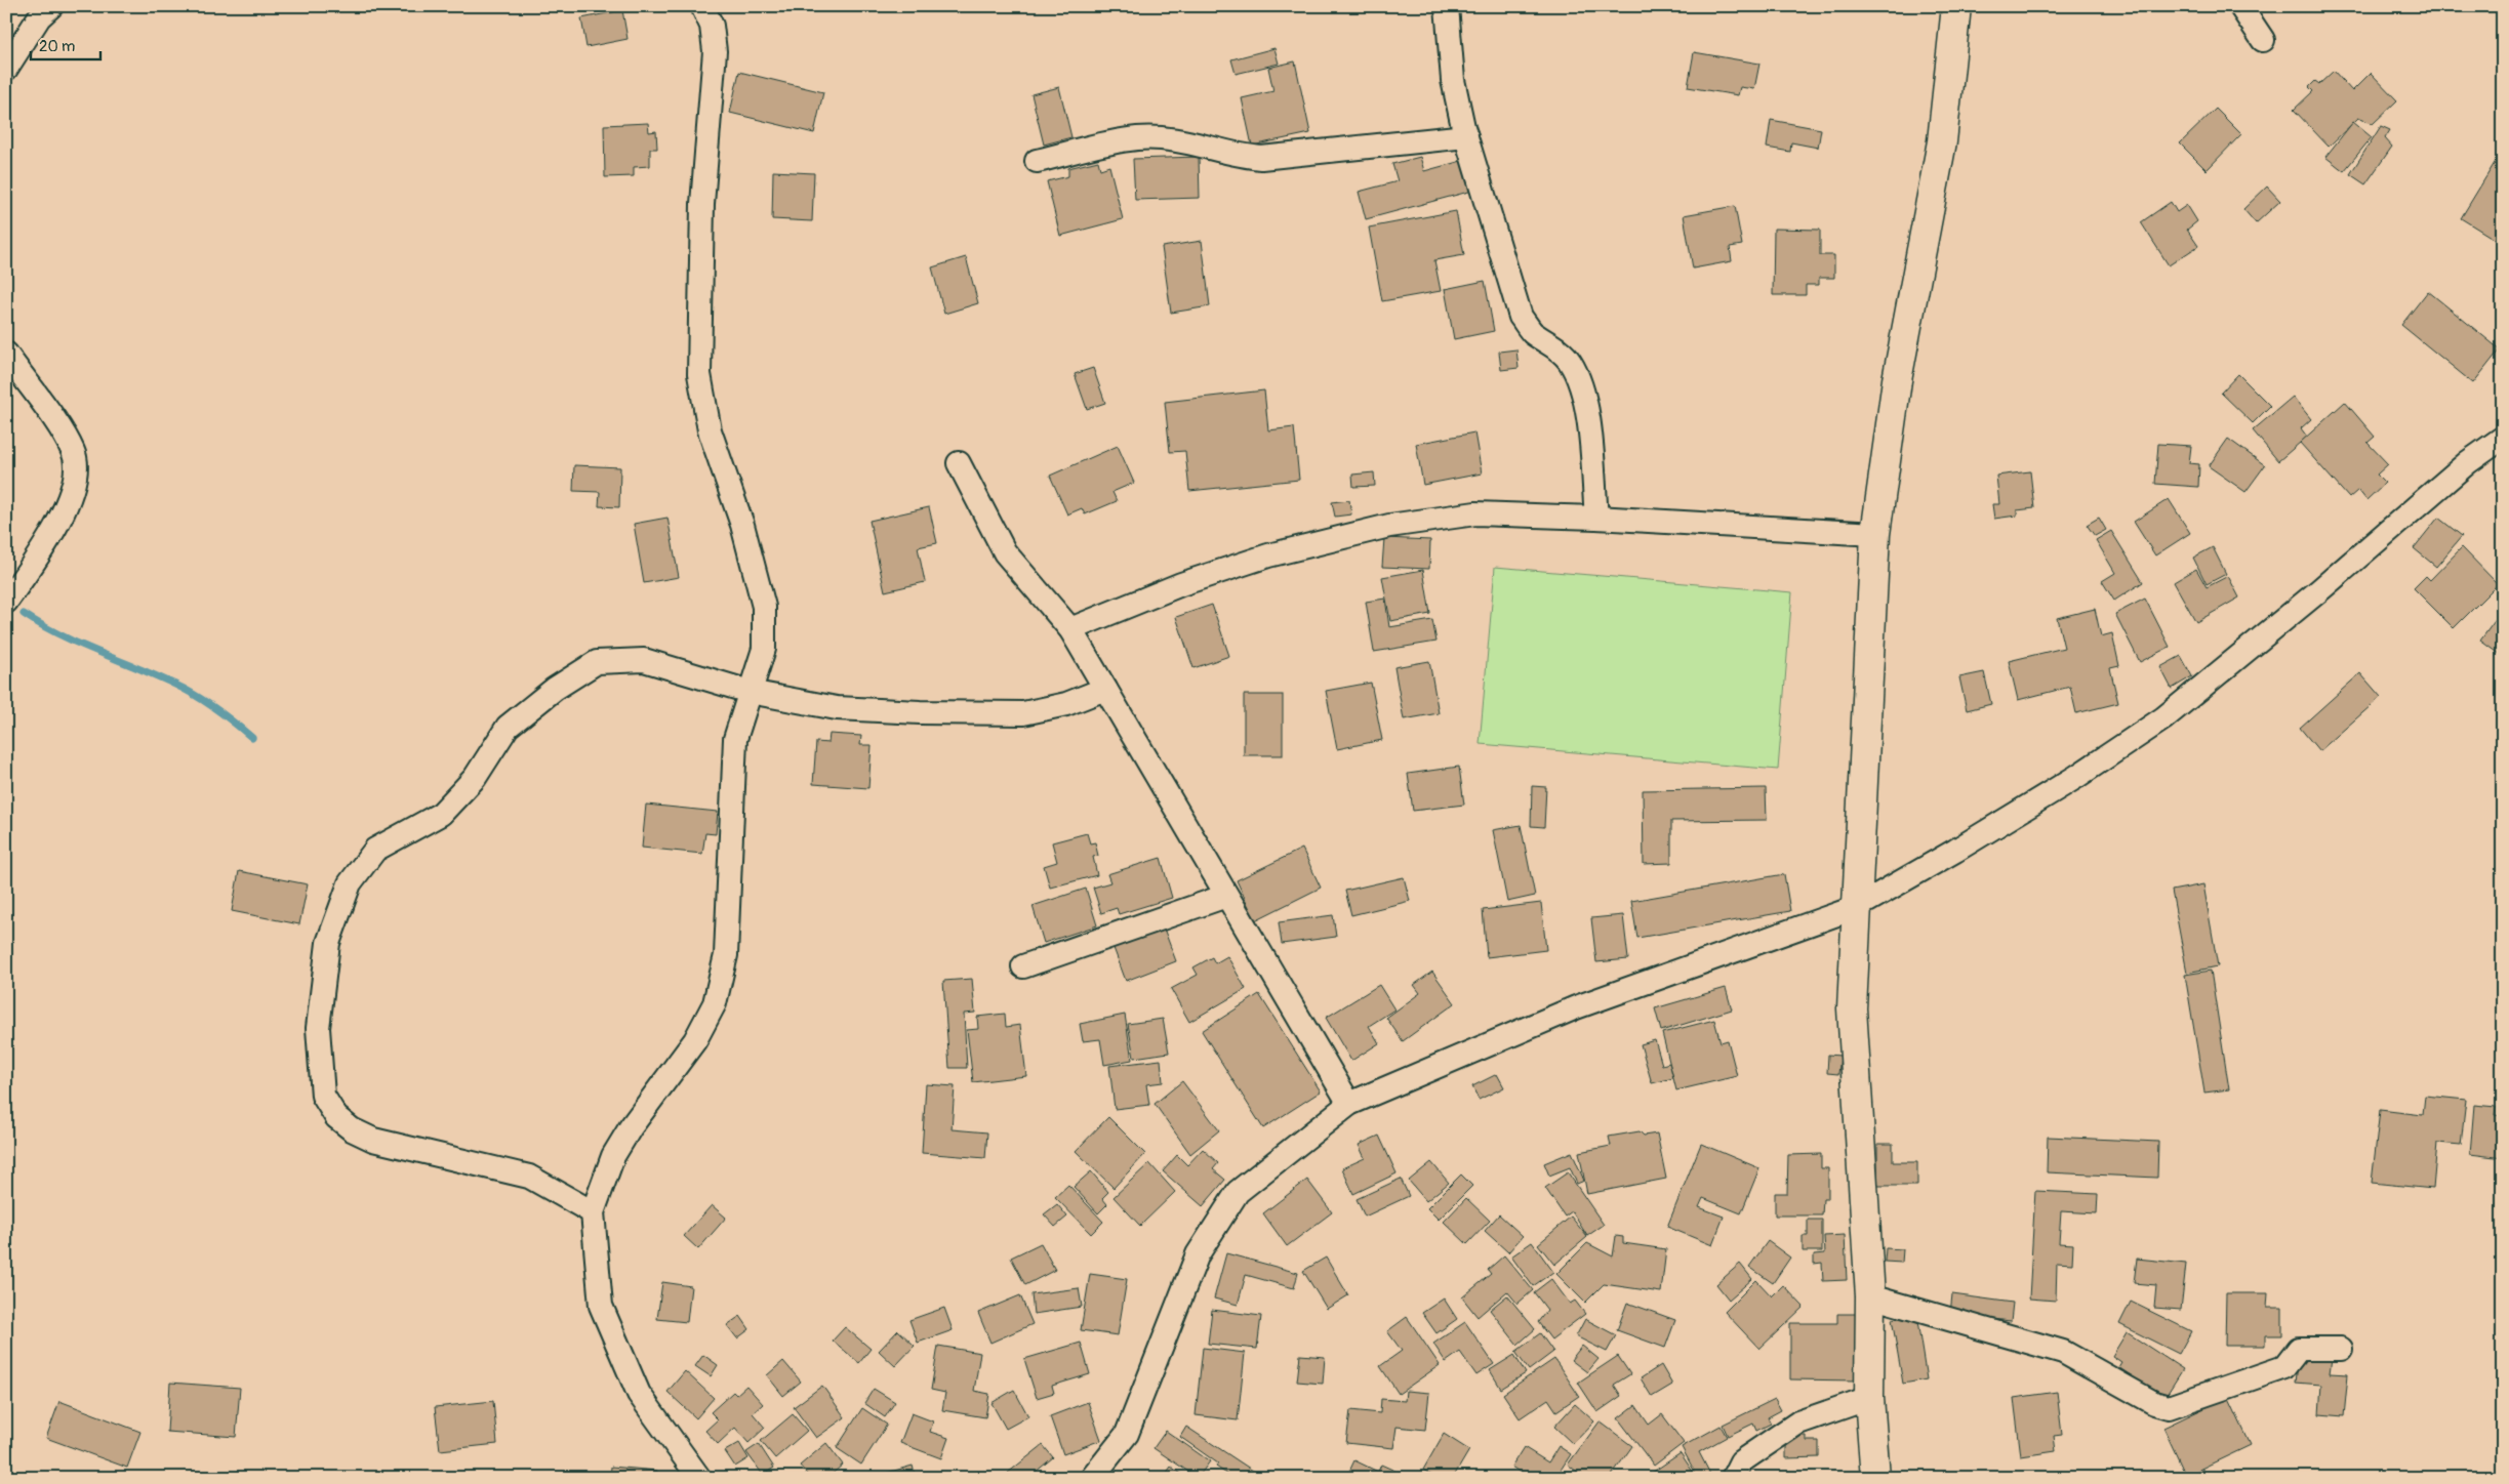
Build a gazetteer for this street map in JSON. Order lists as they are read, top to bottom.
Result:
{
  "scale_bar": "20 m"
}
